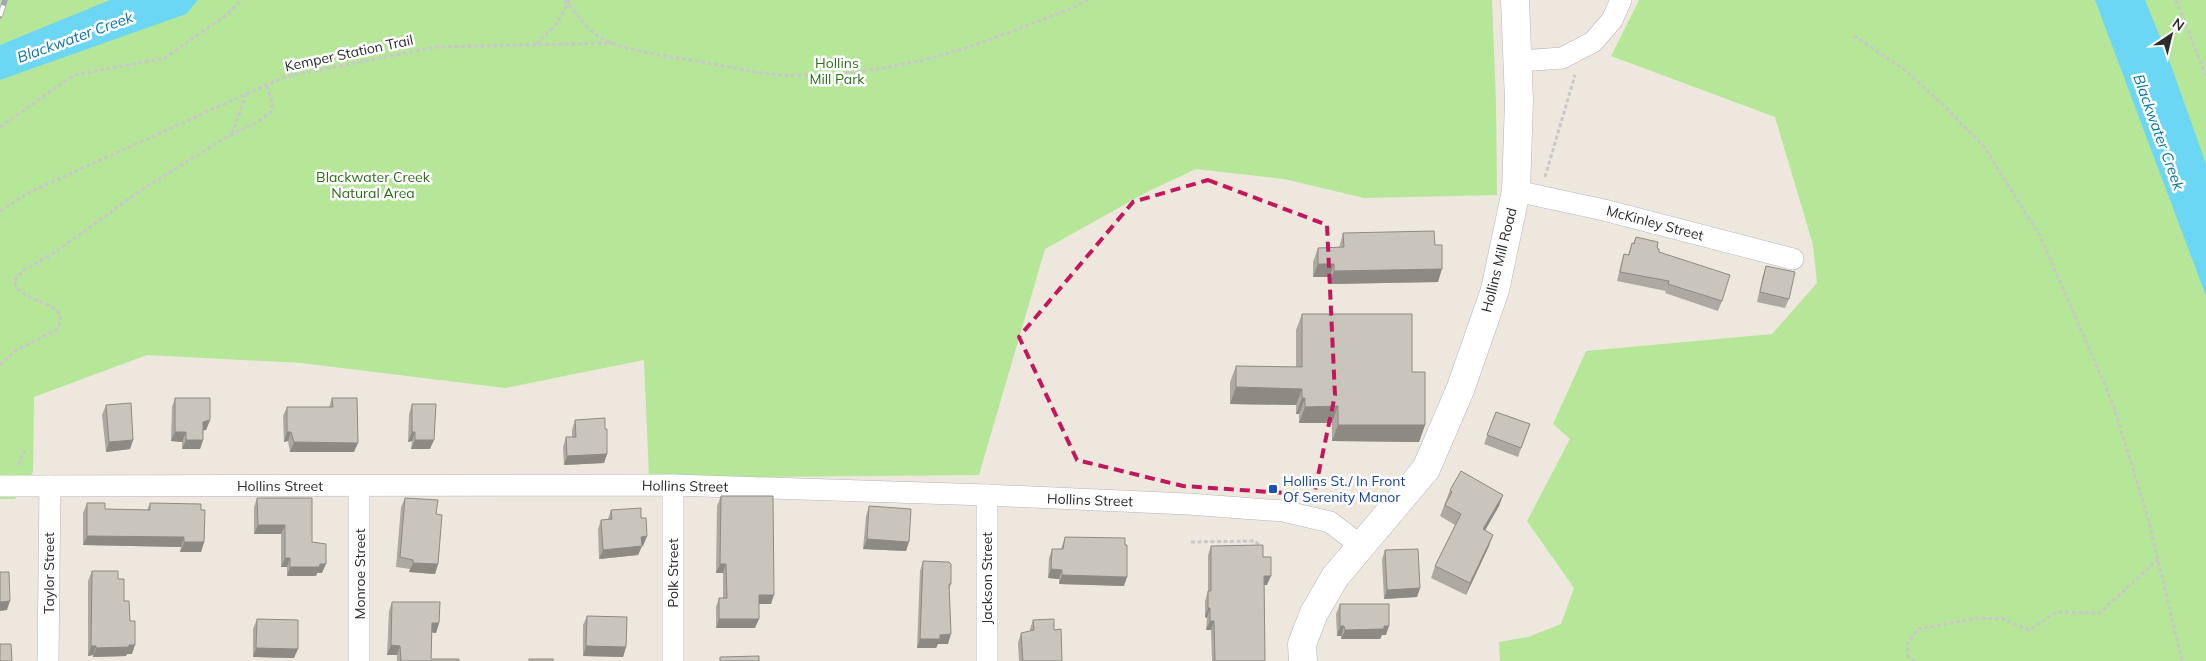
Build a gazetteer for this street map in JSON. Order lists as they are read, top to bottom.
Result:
{
  "streets": {
    "street": [
      "McKinley Street",
      "Hollins Mill Road",
      "Hollins Street",
      "Taylor Street",
      "Polk Street",
      "Monroe Street",
      "Jackson Street"
    ],
    "path": ["Kemper Station Trail"]
  },
  "crossings": [
    ["McKinley Street", "Hollins Mill Road"],
    ["Hollins Mill Road", "Hollins Street"],
    ["Hollins Street", "Taylor Street"],
    ["Hollins Street", "Polk Street"],
    ["Hollins Street", "Monroe Street"],
    ["Hollins Street", "Jackson Street"]
  ],
  "water": ["Blackwater Creek"],
  "parks": ["Hollins Mill Park", "Blackwater Creek Natural Area"],
  "places": {
    "transit": ["Hollins St./ In Front Of Serenity Manor"]
  },
  "north": "top right"
}
